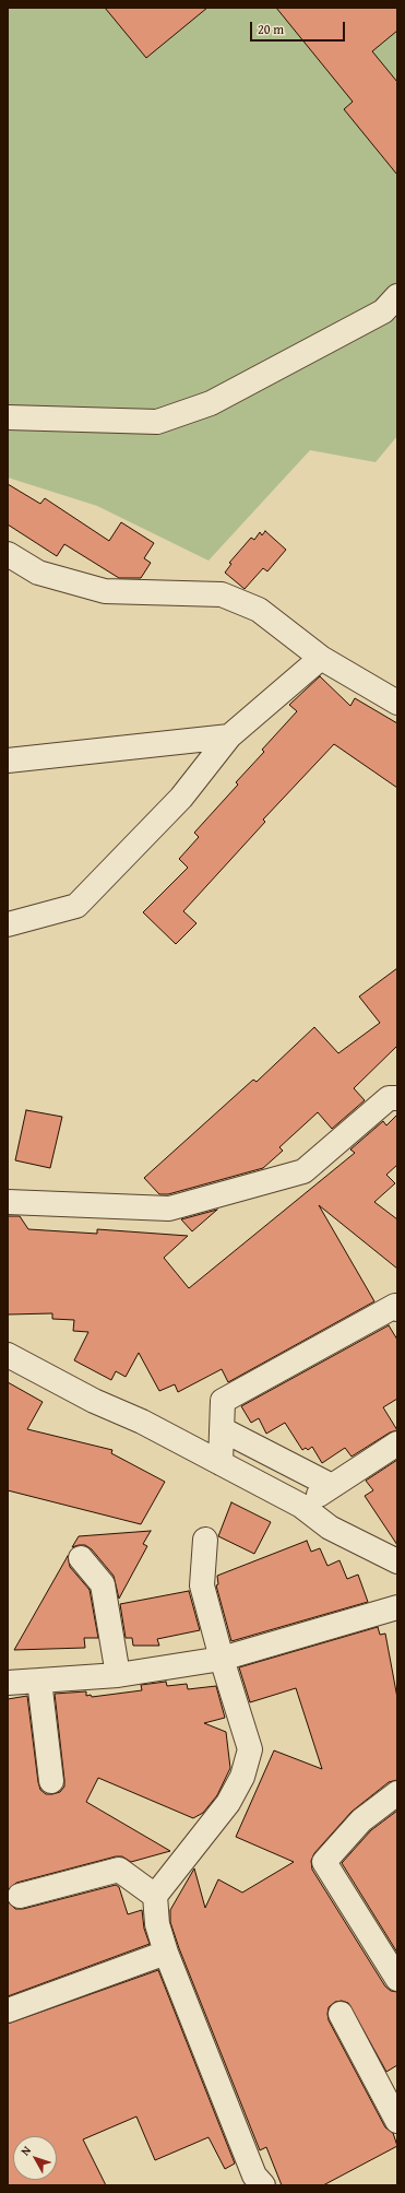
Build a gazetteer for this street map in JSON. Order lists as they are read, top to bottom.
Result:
{
  "scale_bar": "20 m",
  "north": "top left"
}
